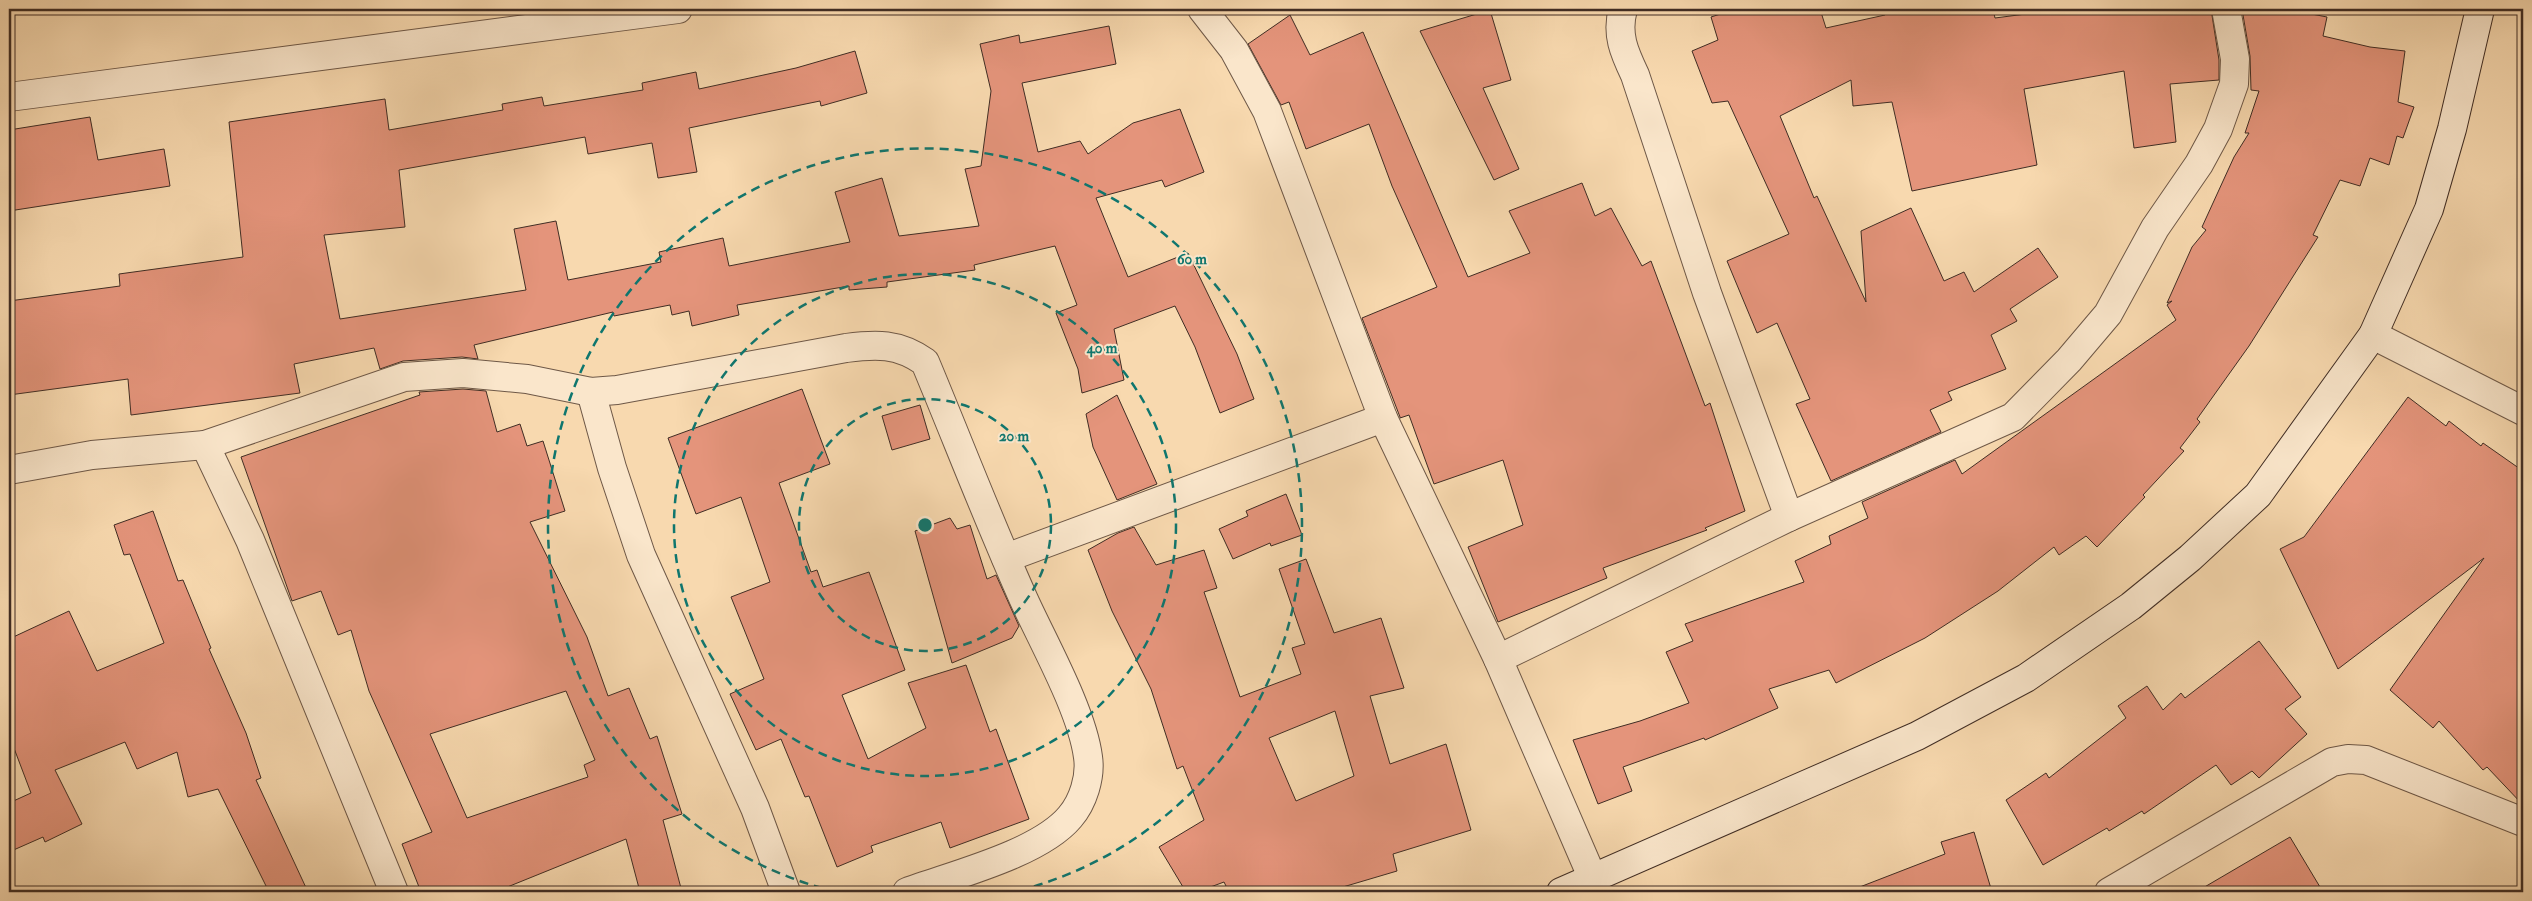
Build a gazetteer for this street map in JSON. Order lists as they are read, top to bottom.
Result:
{
  "rings": ["60 m", "40 m", "20 m"]
}
